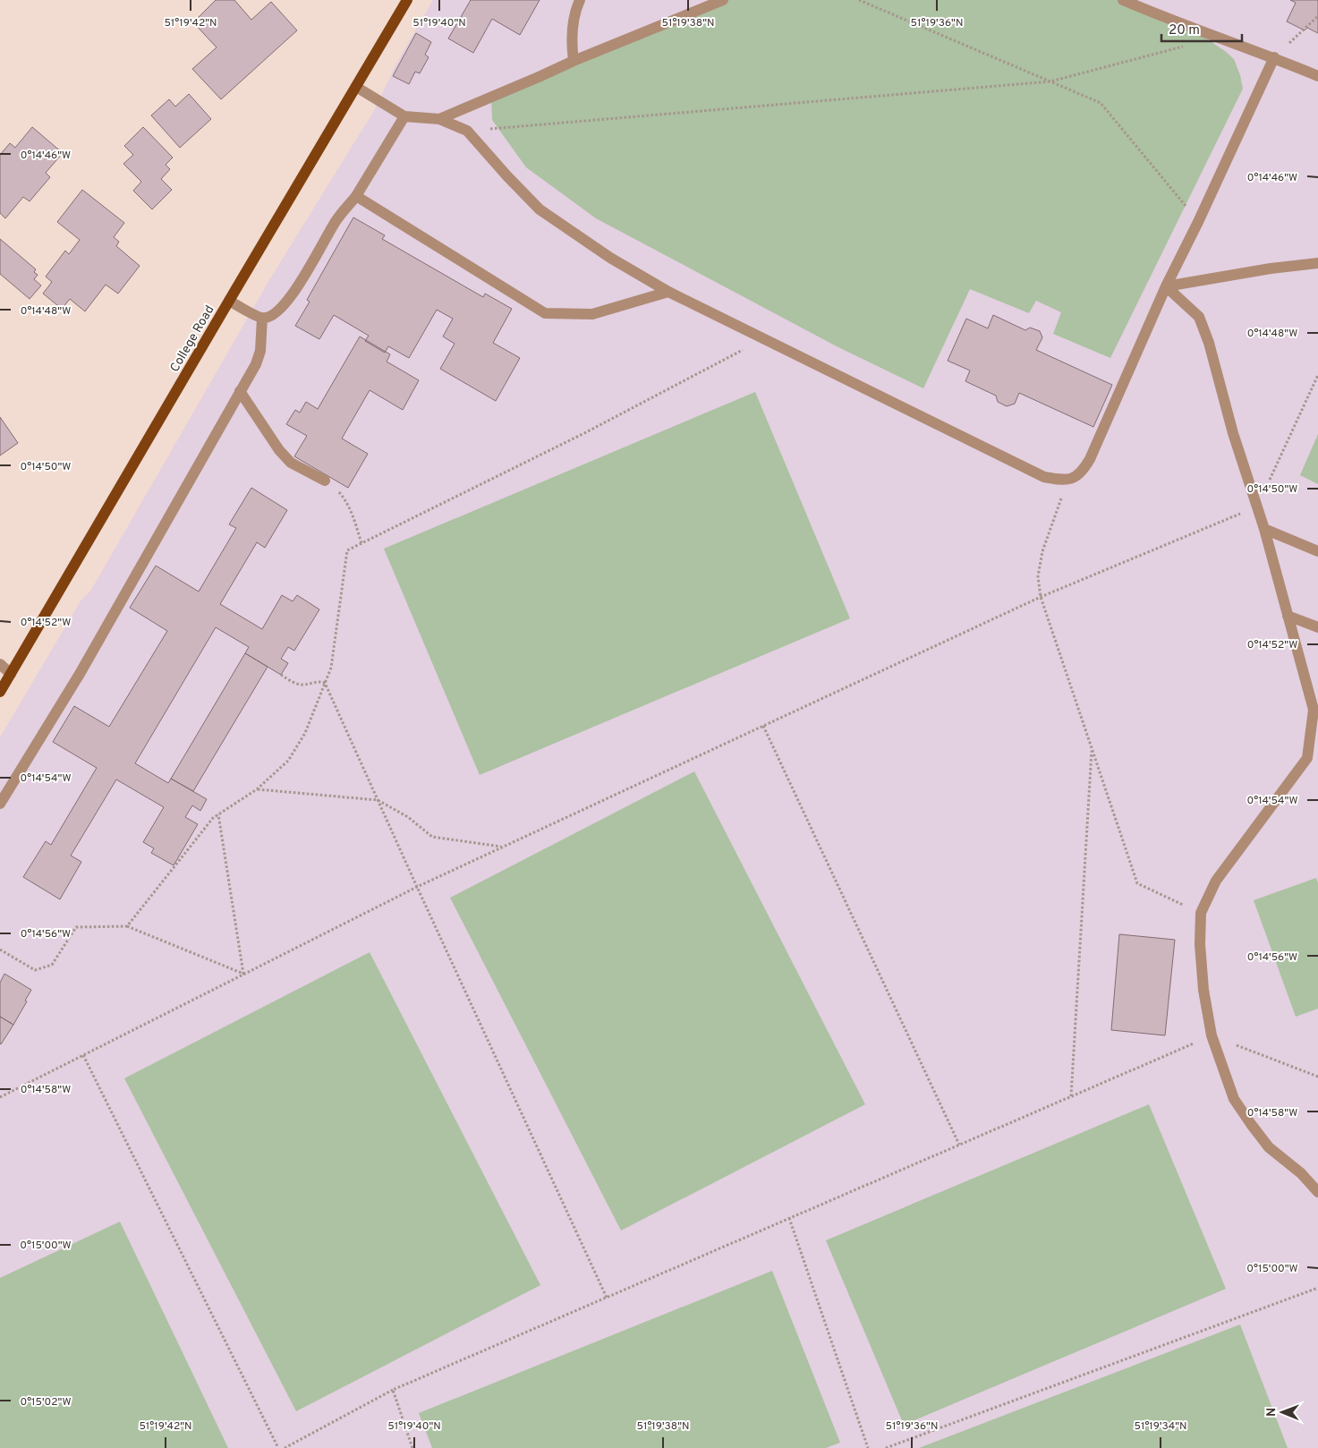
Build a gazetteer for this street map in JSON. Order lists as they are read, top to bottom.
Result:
{
  "streets": {
    "main road": ["College Road"]
  },
  "scale_bar": "20 m",
  "north": "left",
  "coordinates": [
    "51°19'42\"N",
    "51°19'40\"N",
    "51°19'38\"N",
    "51°19'36\"N",
    "0°14'46\"W",
    "0°14'48\"W",
    "0°14'50\"W",
    "0°14'52\"W",
    "0°14'54\"W",
    "0°14'56\"W",
    "0°14'58\"W",
    "0°15'00\"W",
    "0°15'02\"W",
    "51°19'34\"N"
  ]
}
